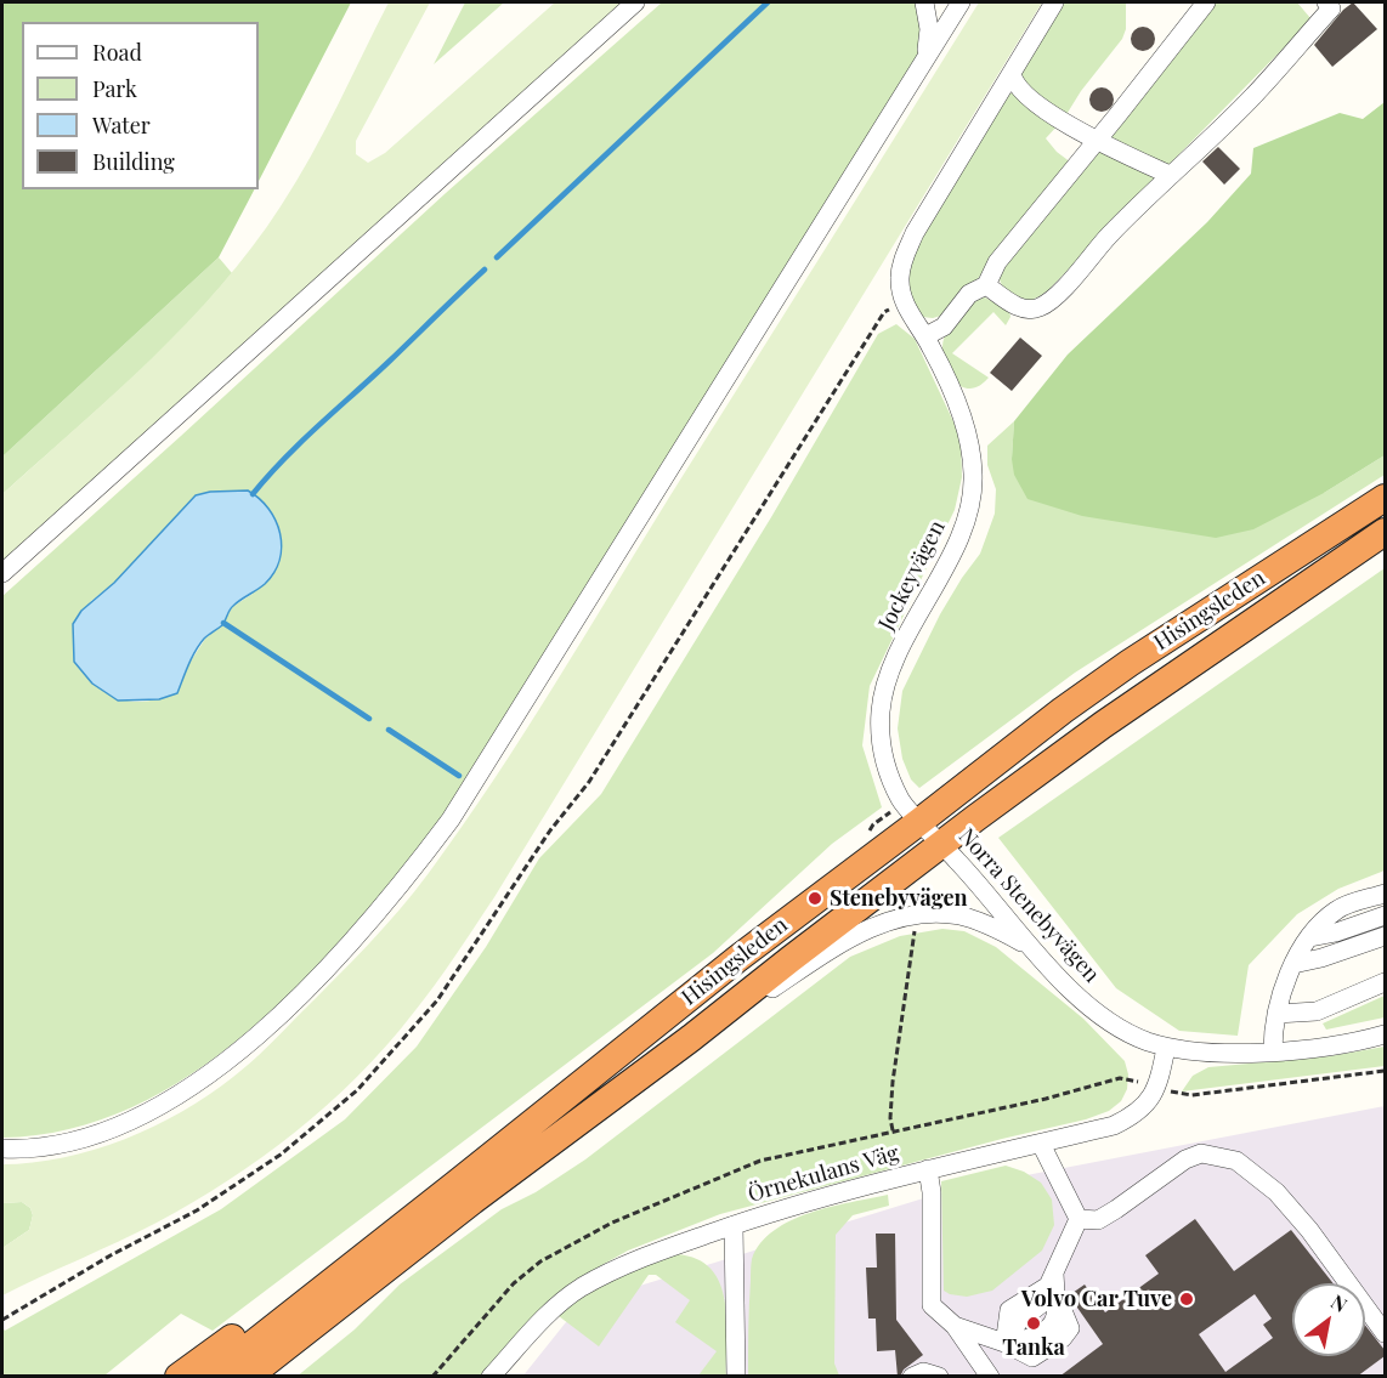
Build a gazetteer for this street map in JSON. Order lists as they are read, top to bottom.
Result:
{
  "streets": {
    "highway": ["Hisingsleden"],
    "street": ["Jockeyvägen", "Norra Stenebyvägen", "Örnekulans Väg"]
  },
  "crossings": [
    ["Jockeyvägen", "Hisingsleden"],
    ["Jockeyvägen", "Norra Stenebyvägen"],
    ["Hisingsleden", "Norra Stenebyvägen"],
    ["Norra Stenebyvägen", "Örnekulans Väg"]
  ],
  "places": ["Stenebyvägen", "Volvo Car Tuve", "Tanka"],
  "legend": [
    "Road",
    "Park",
    "Water",
    "Building"
  ],
  "north": "top right"
}
